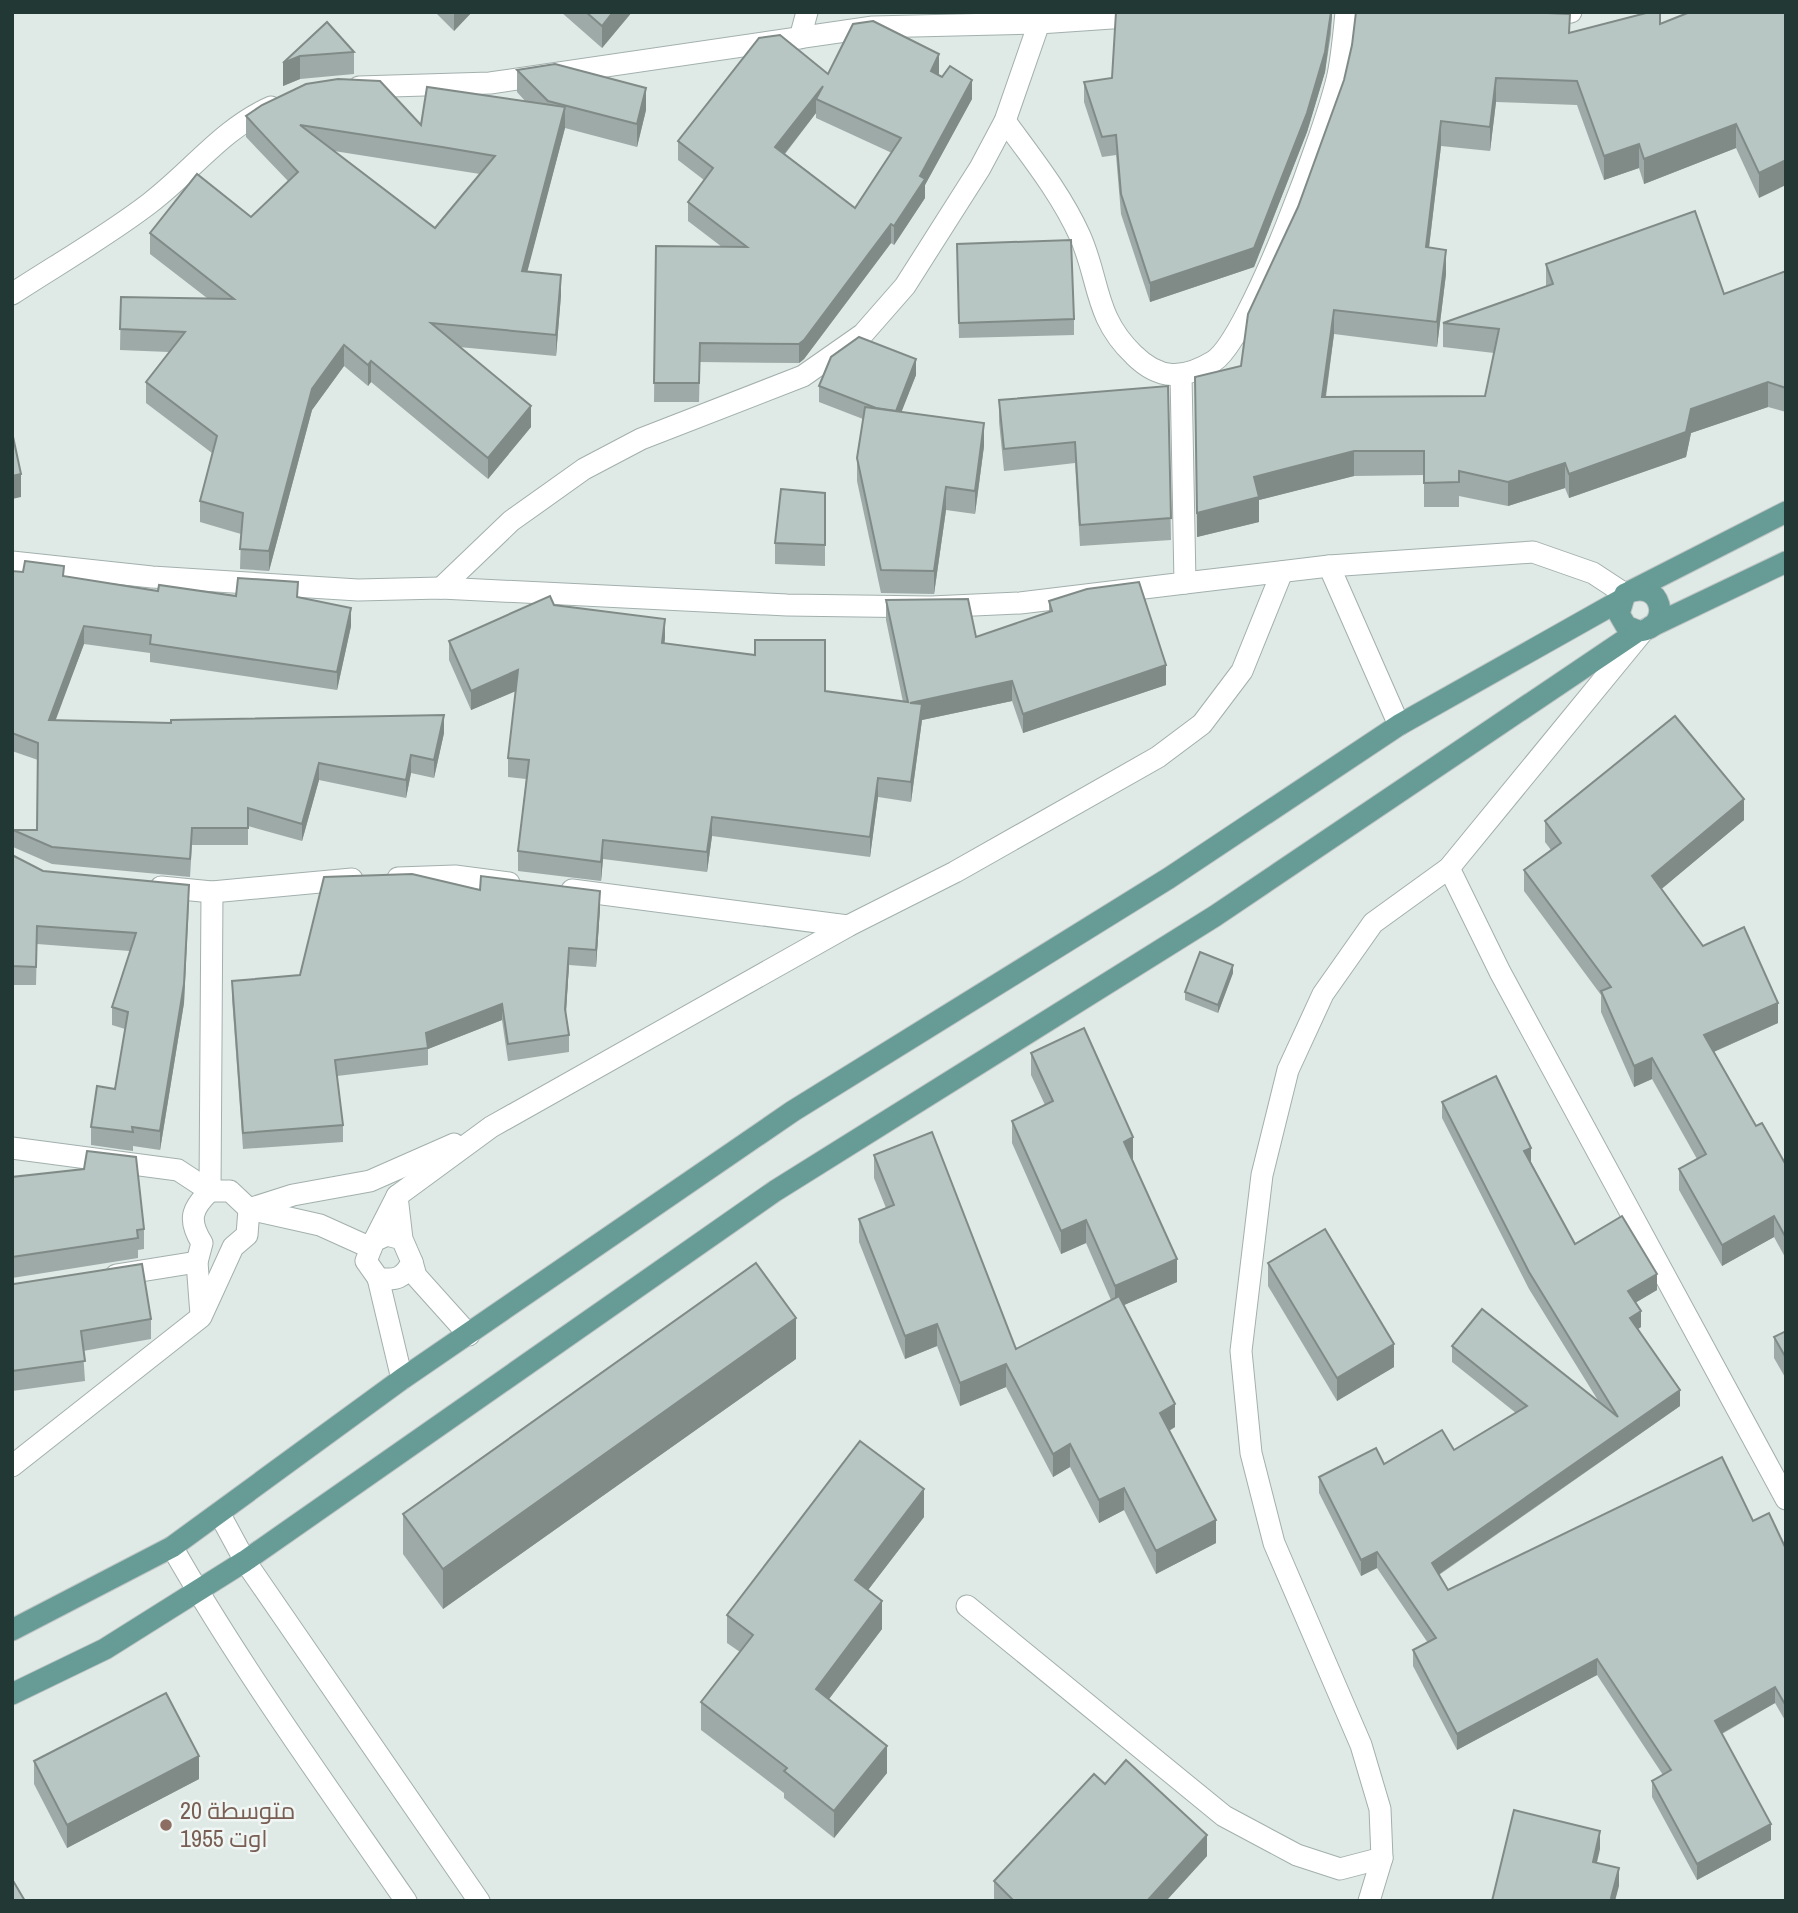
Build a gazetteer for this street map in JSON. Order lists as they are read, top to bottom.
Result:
{
  "places": ["متوسطة 20 اوت 1955"]
}
